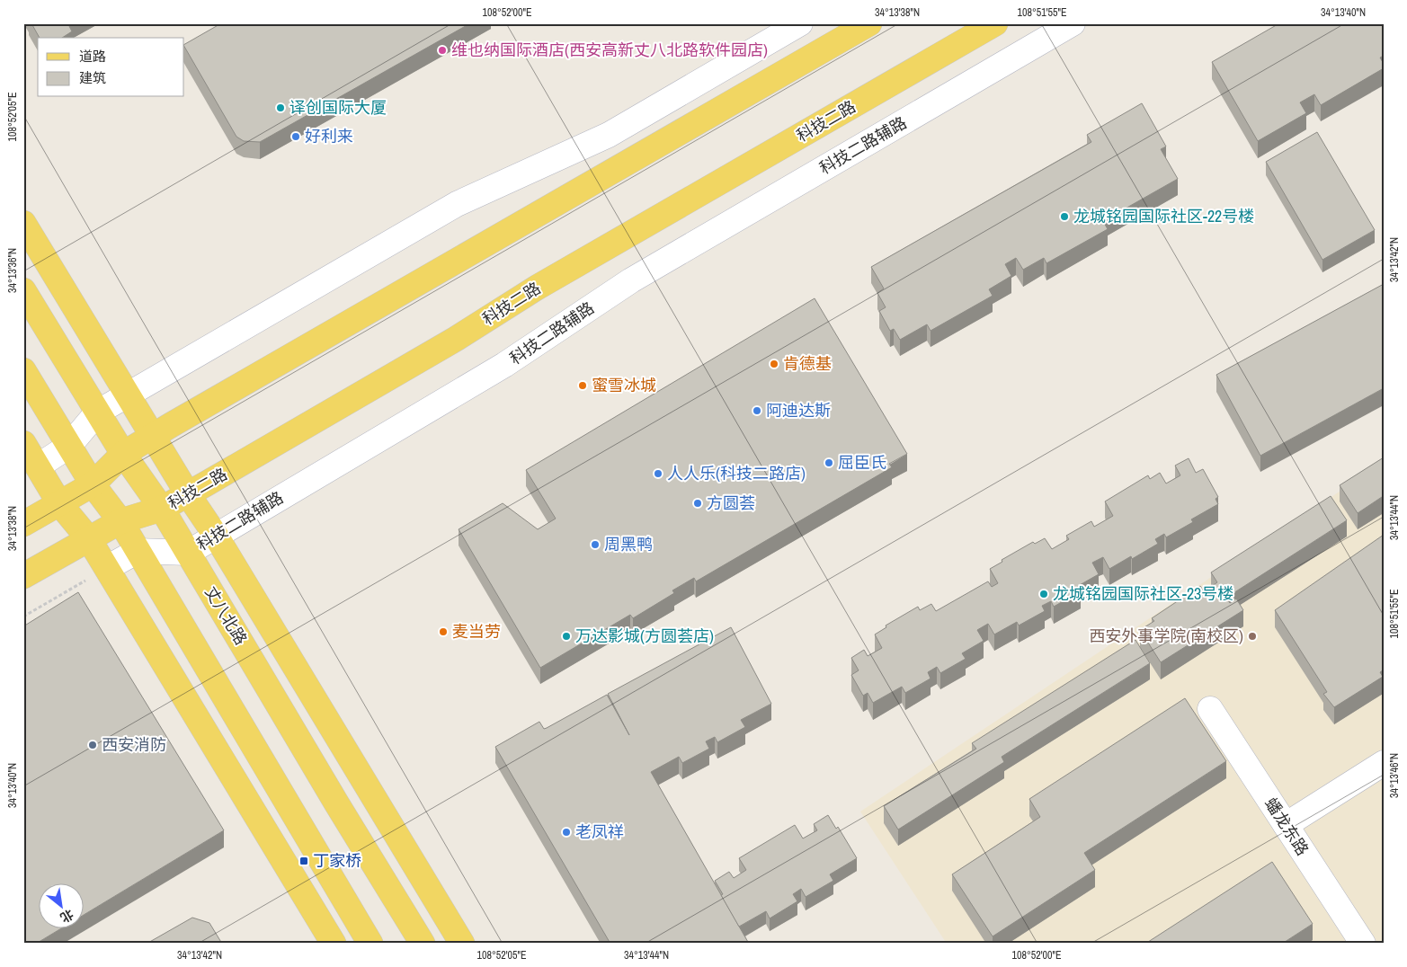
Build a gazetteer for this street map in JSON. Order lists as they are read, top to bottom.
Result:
{
  "streets": {
    "main road": ["科技二路", "丈八北路"],
    "street": ["科技二路辅路", "蟠龙东路"]
  },
  "crossings": [
    ["科技二路", "丈八北路"],
    ["科技二路辅路", "丈八北路"]
  ],
  "places": {
    "other": [
      "维也纳国际酒店(西安高新丈八北路软件园店)",
      "译创国际大厦",
      "好利来",
      "龙城铭园国际社区-22号楼",
      "肯德基",
      "蜜雪冰城",
      "阿迪达斯",
      "屈臣氏",
      "人人乐(科技二路店)",
      "方圆荟",
      "周黑鸭",
      "龙城铭园国际社区-23号楼",
      "麦当劳",
      "万达影城(方圆荟店)",
      "西安外事学院(南校区)",
      "西安消防",
      "老凤祥"
    ],
    "transit": ["丁家桥"]
  },
  "legend": ["道路", "建筑"],
  "north": "bottom right",
  "coordinates": [
    "108°52'00\"E",
    "34°13'38\"N",
    "108°51'55\"E",
    "34°13'40\"N",
    "108°52'05\"E",
    "34°13'42\"N",
    "34°13'36\"N",
    "34°13'44\"N",
    "34°13'46\"N"
  ]
}
